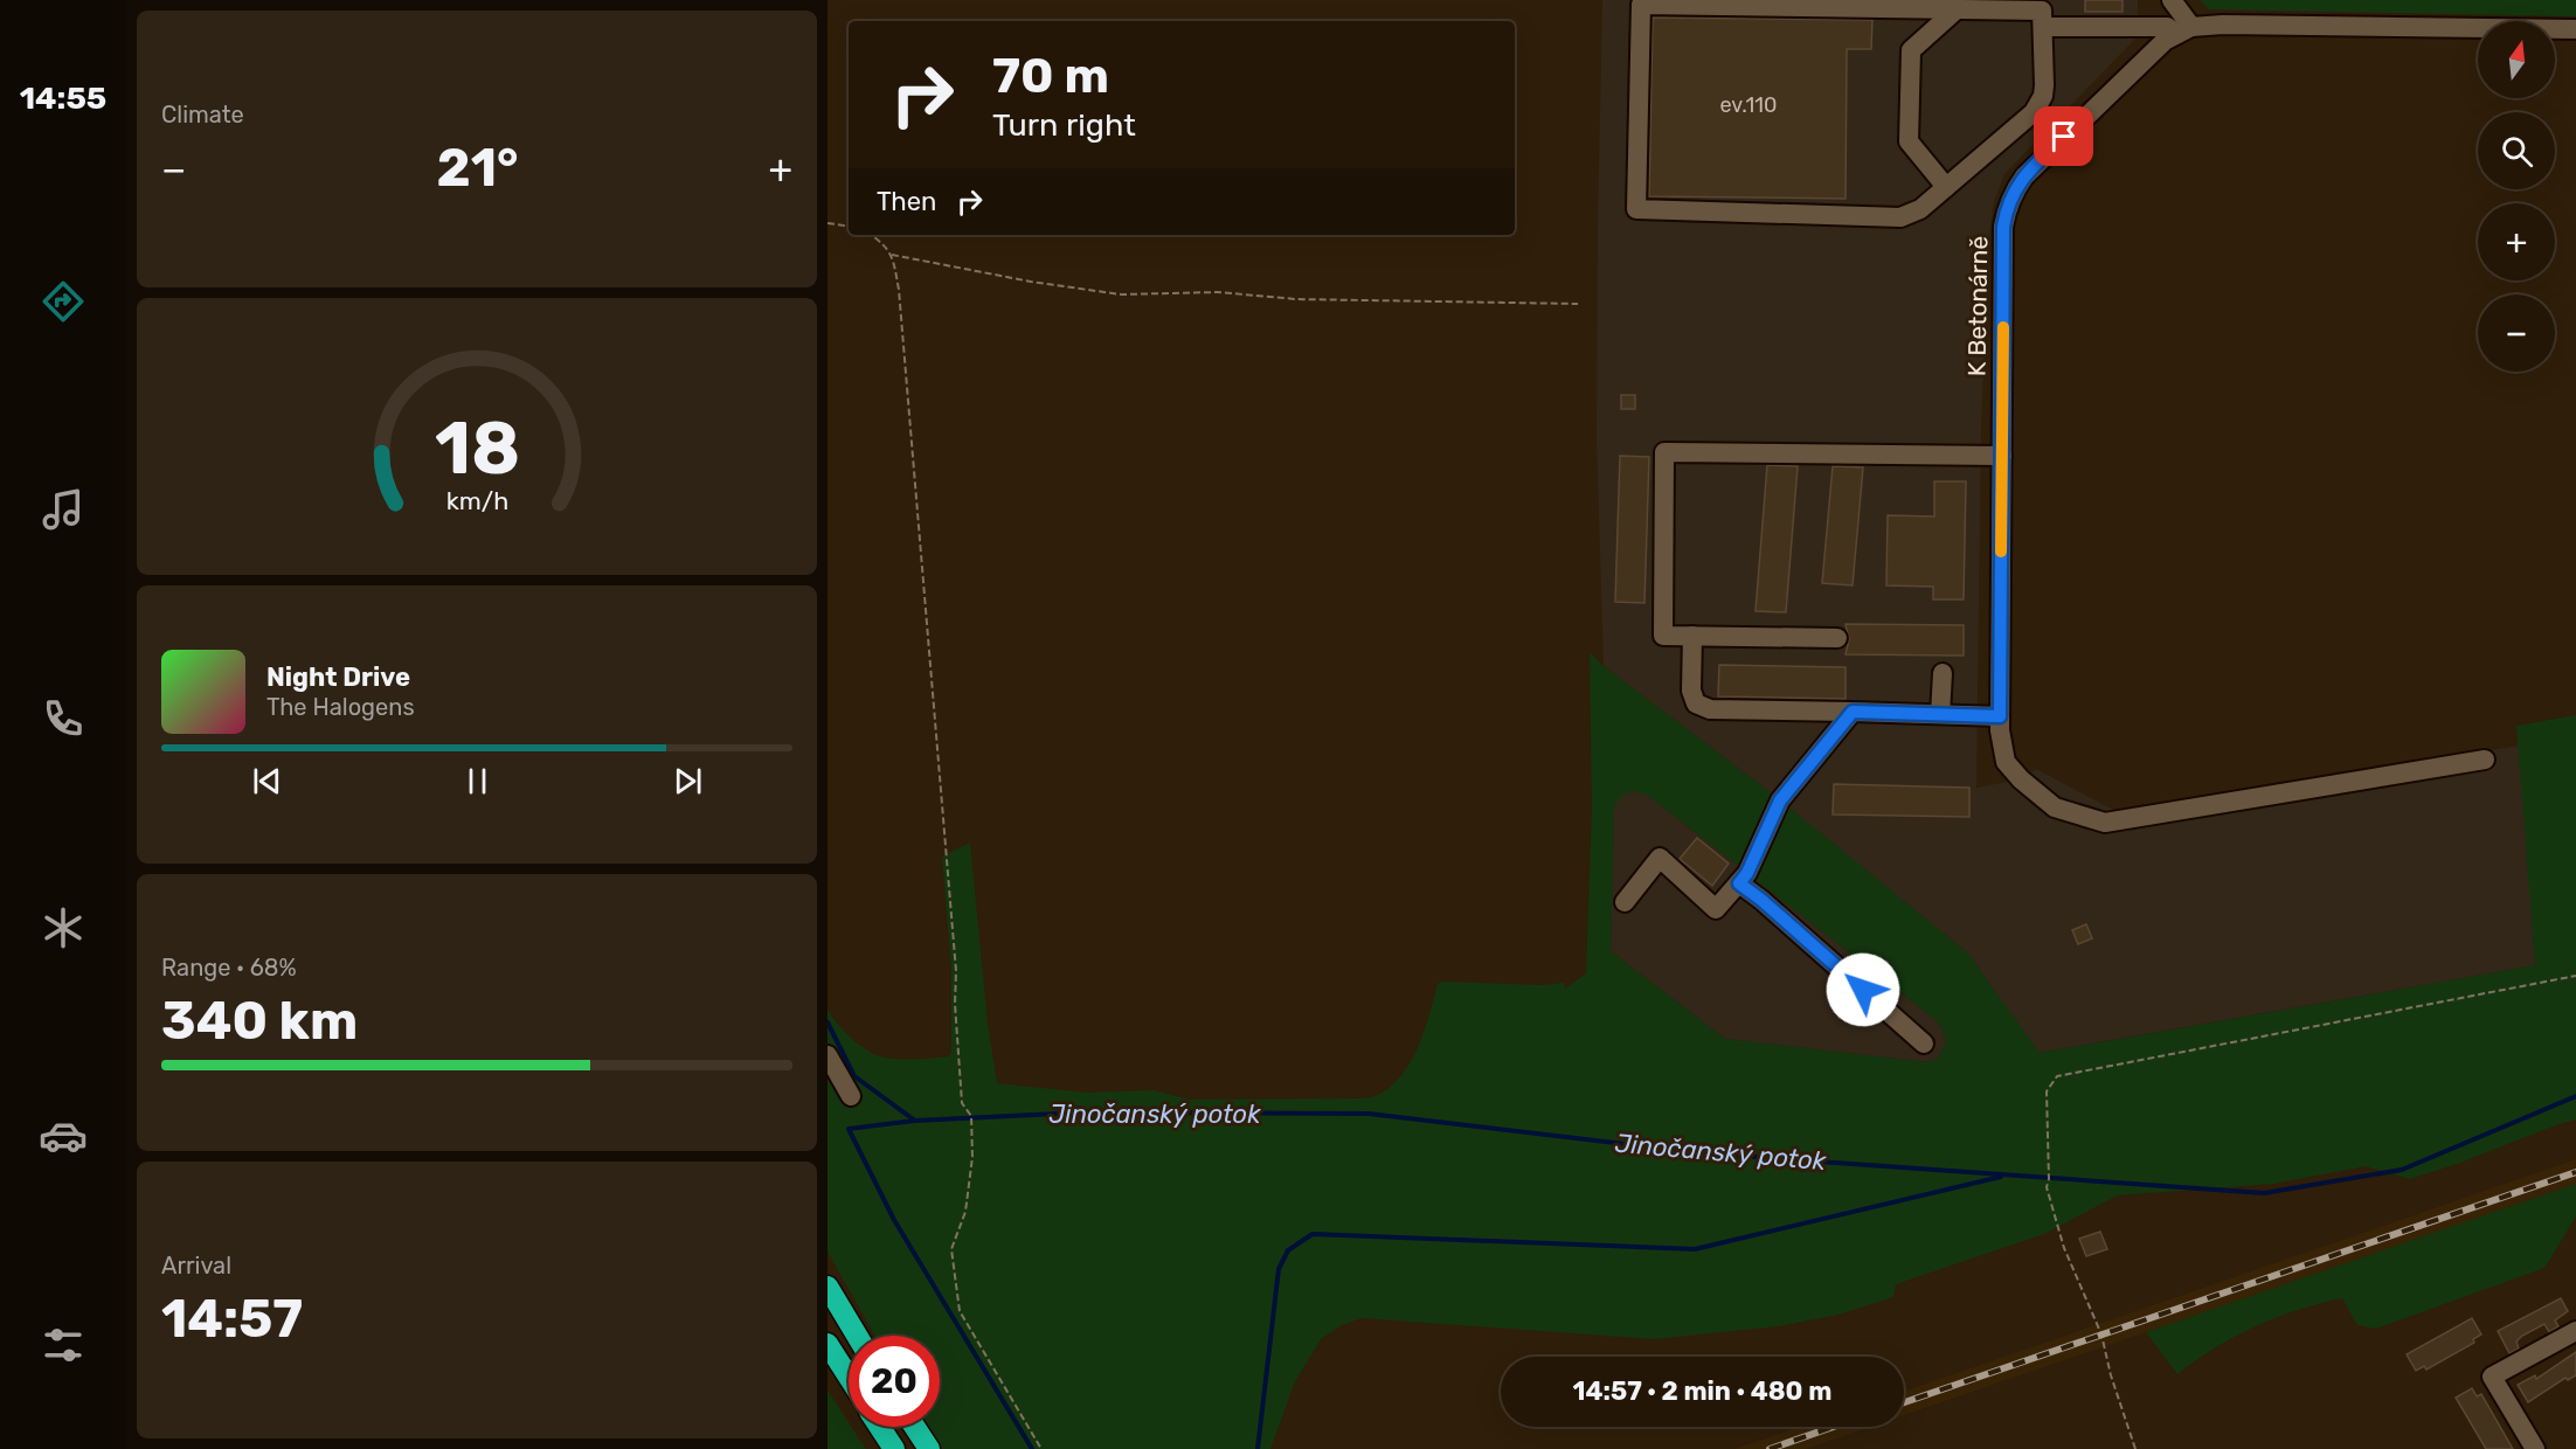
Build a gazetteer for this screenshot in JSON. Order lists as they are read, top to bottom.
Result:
{
  "streets": {
    "street": ["K Betonárně"]
  },
  "water": ["Jinočanský potok"],
  "house_numbers": ["ev.110"],
  "north": "top",
  "page": {
    "tabs": "14:55",
    "tile": [
      "Climate",
      ["Range · 68%", "340 km"],
      ["Arrival", "14:57"]
    ],
    "map_buttons": ["+", "−"],
    "turn": ["70 m", "Turn right"],
    "heat": ["−", "21°", "+"],
    "then": "Then",
    "song": ["Night Drive", "The Halogens"],
    "limit": "20",
    "trip": "14:57 · 2 min · 480 m",
    "gauge": ["18", "km/h"]
  }
}
